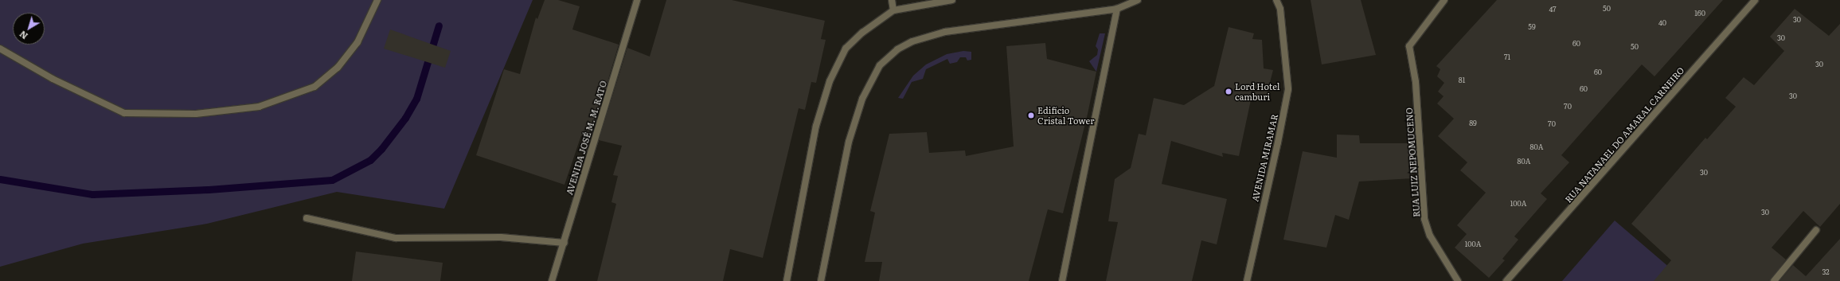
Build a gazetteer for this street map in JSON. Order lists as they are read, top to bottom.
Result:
{
  "streets": {
    "street": [
      "RUA NATANAEL DO AMARAL CARNEIRO",
      "AVENIDA JOSÉ M. M. RATO",
      "AVENIDA MIRAMAR",
      "RUA LUIZ NEPOMUCENO"
    ]
  },
  "places": ["Lord Hotel camburi", "Edifício Cristal Tower"],
  "house_numbers": [
    "50",
    "47",
    "160",
    "30",
    "40",
    "59",
    "30",
    "60",
    "50",
    "71",
    "30",
    "60",
    "81",
    "60",
    "30",
    "70",
    "89",
    "70",
    "80A",
    "80A",
    "30",
    "100A",
    "30",
    "100A",
    "32"
  ],
  "north": "bottom left"
}
